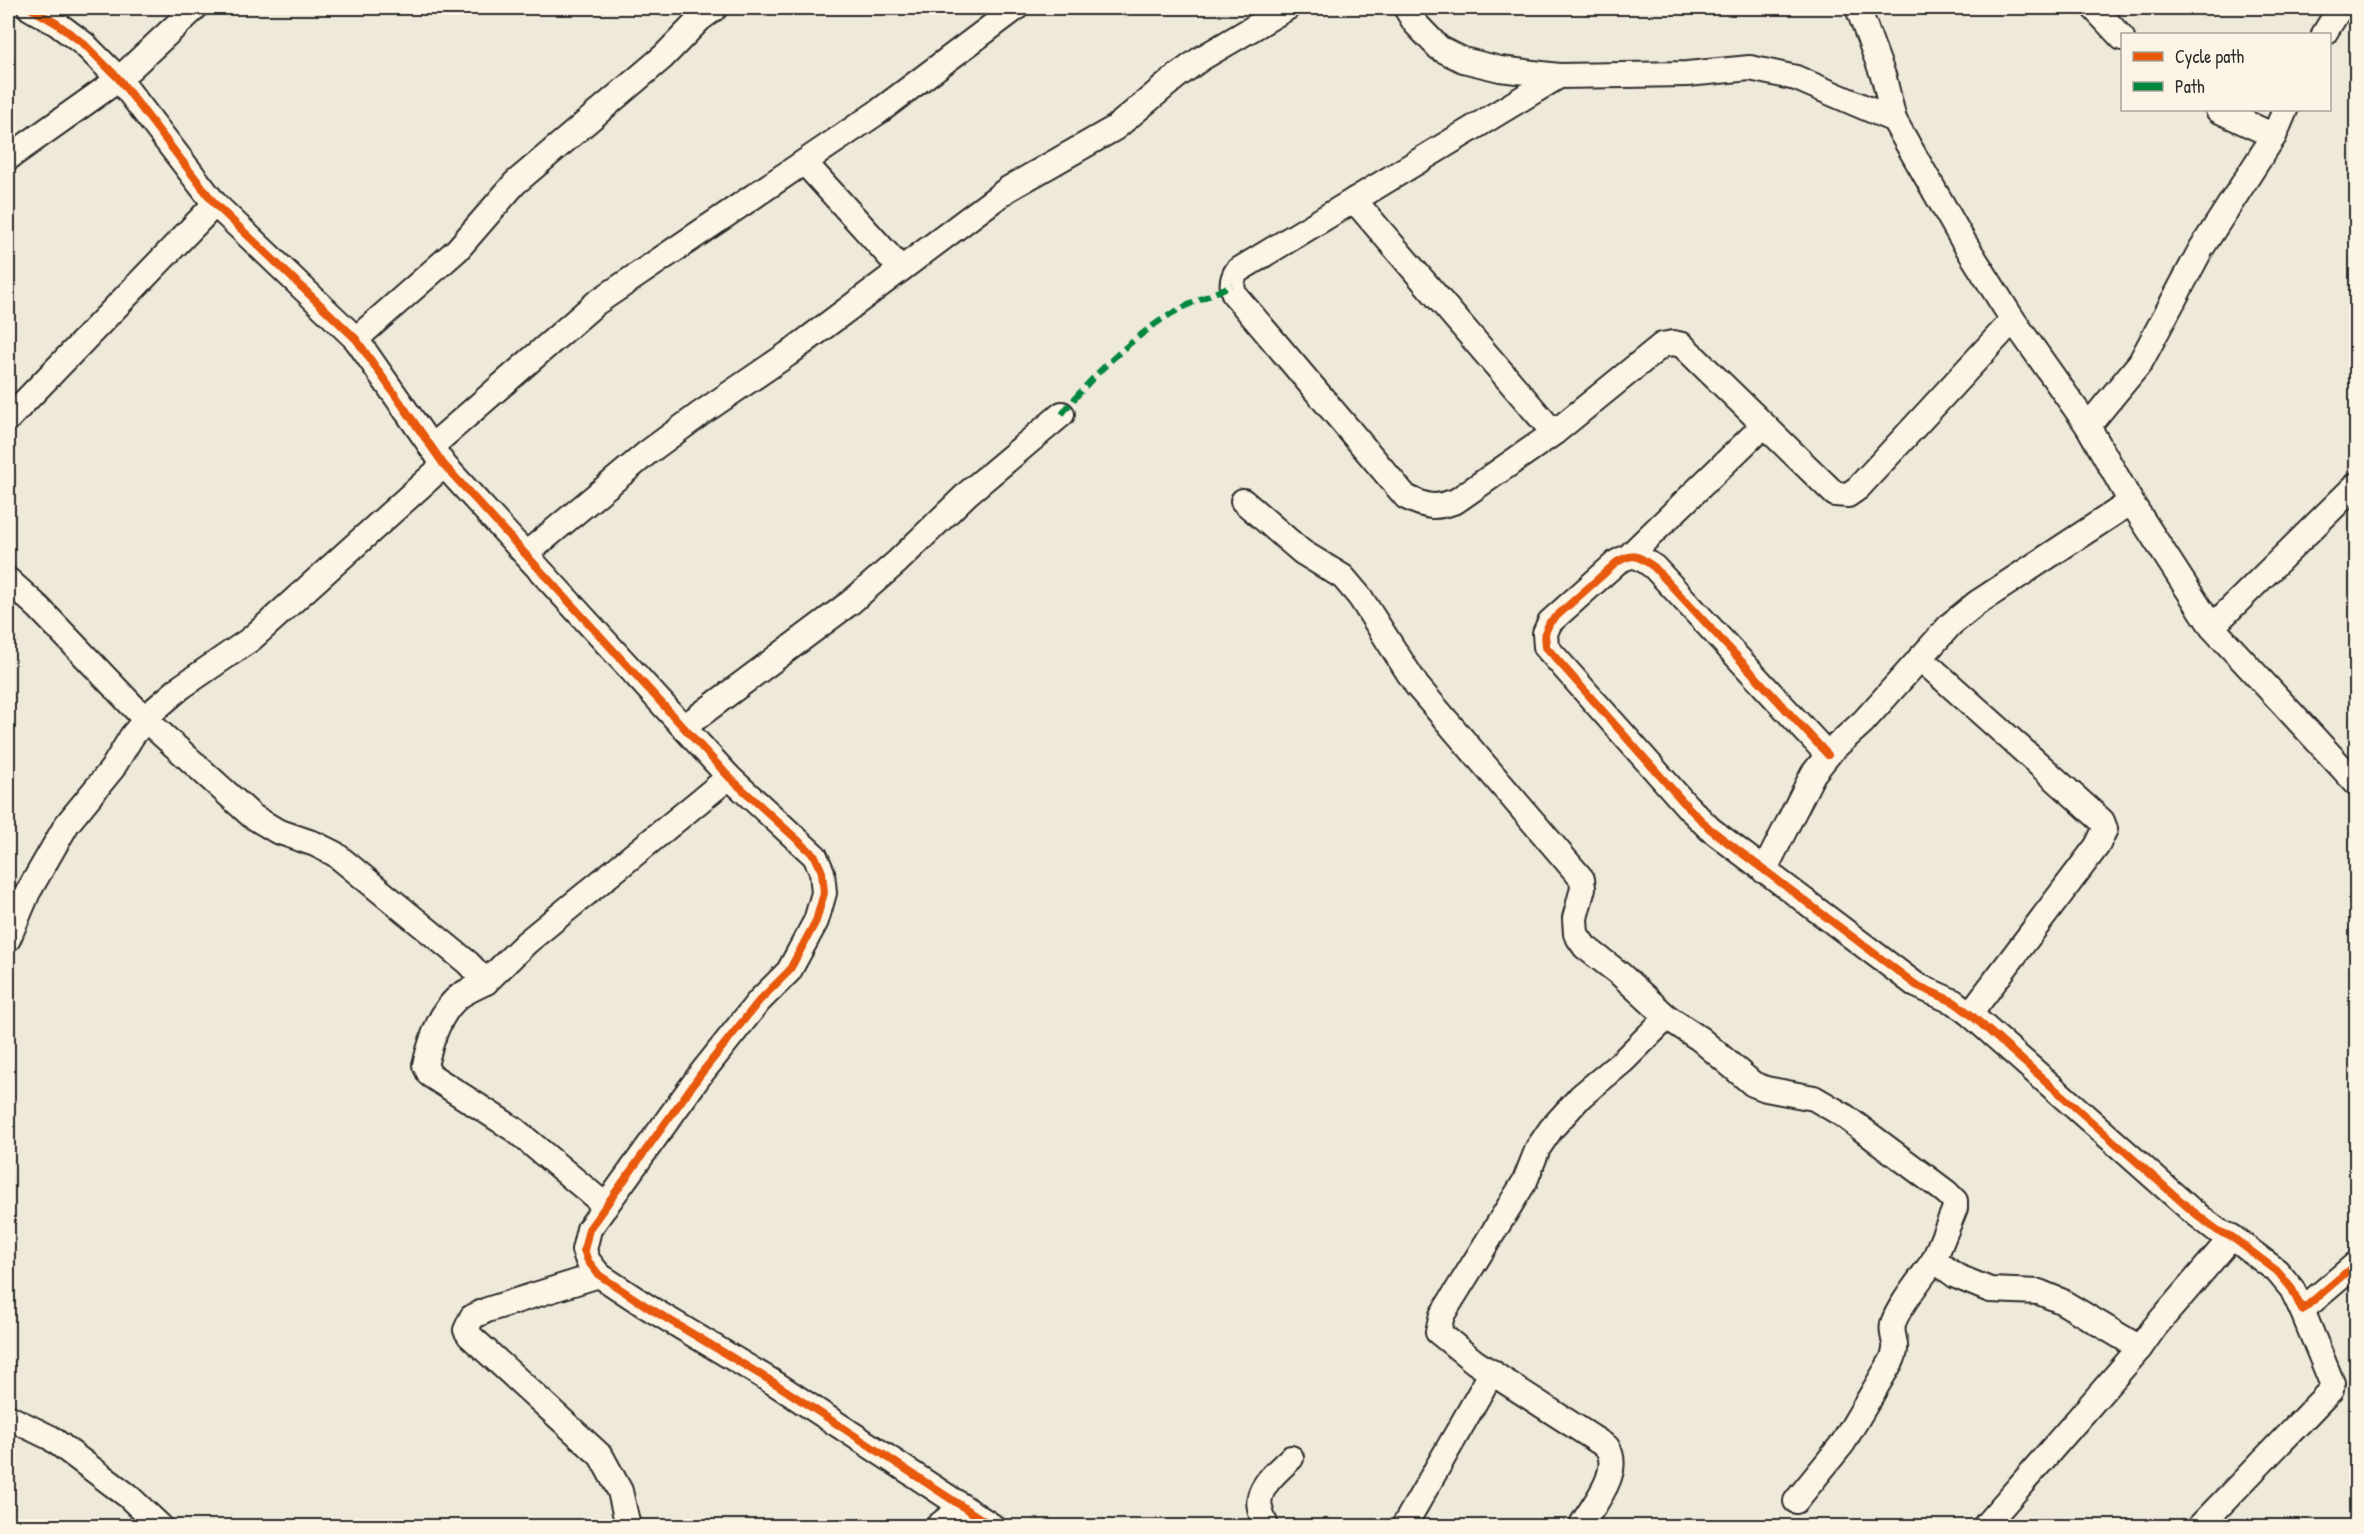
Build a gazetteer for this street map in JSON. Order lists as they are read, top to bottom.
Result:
{
  "legend": ["Cycle path", "Path"]
}
